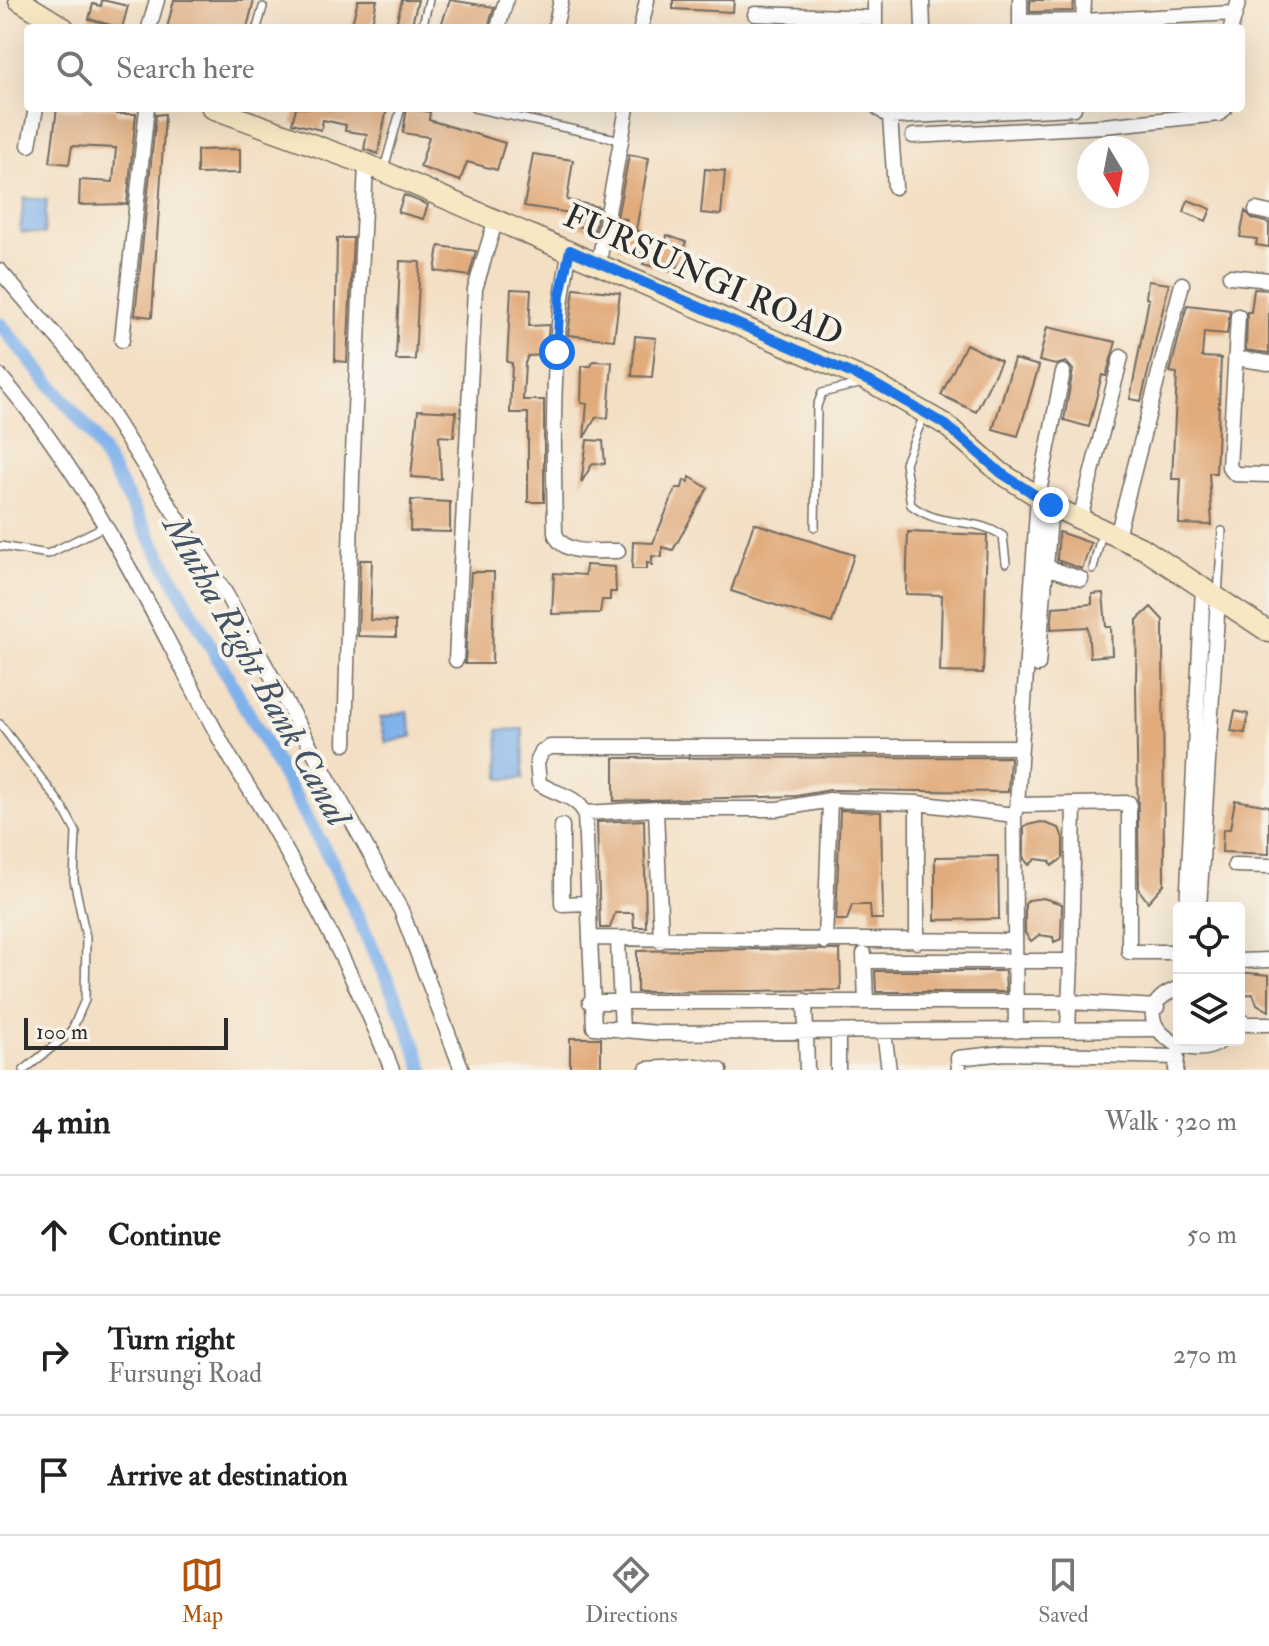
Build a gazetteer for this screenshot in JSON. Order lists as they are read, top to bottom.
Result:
{
  "streets": {
    "street": ["FURSUNGI ROAD"]
  },
  "water": ["Mutha Right Bank Canal"],
  "scale_bar": "100 m",
  "north": "bottom",
  "page": {
    "search": "Search here",
    "scale": "100 m",
    "heading": ["4 min", "Walk · 320 m"],
    "list": [
      ["Continue", "50 m"],
      ["Turn right", "Fursungi Road", "270 m"],
      "Arrive at destination"
    ],
    "nav": ["Map", "Directions", "Saved"]
  }
}
